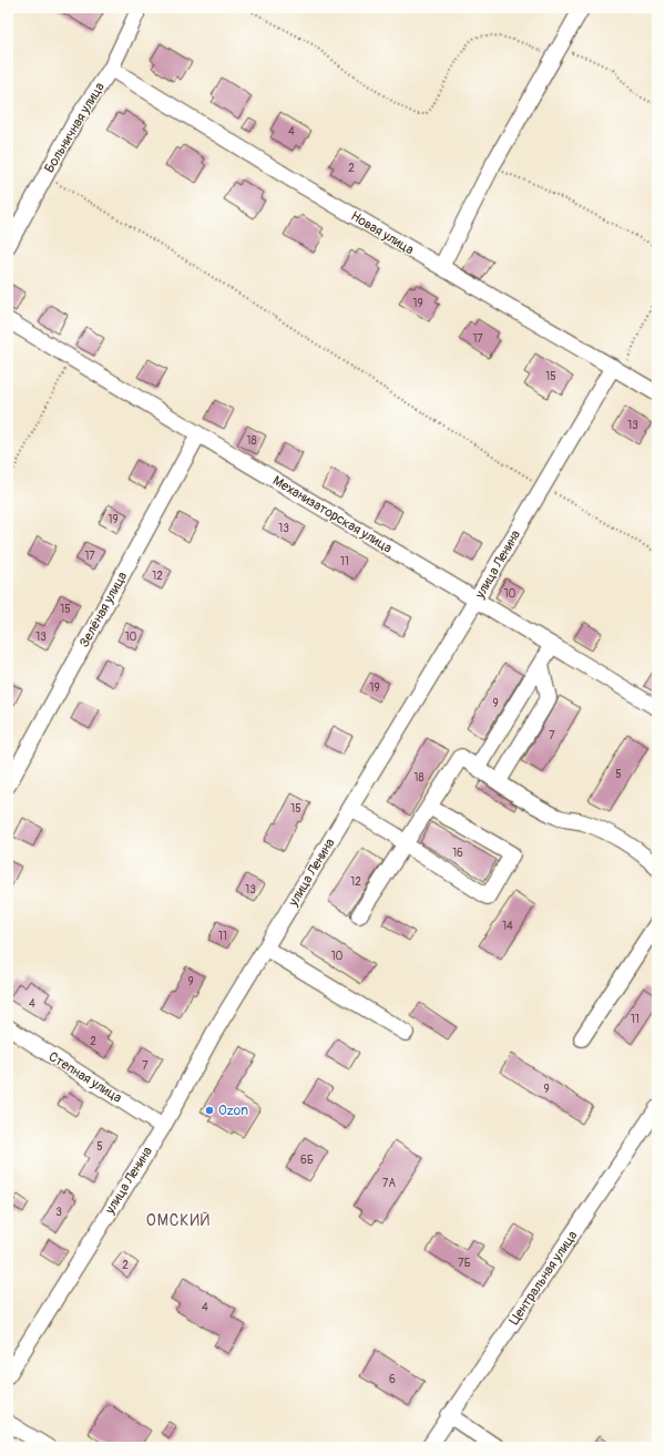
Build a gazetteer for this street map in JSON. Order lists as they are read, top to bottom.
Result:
{
  "streets": {
    "street": [
      "Больничная улица",
      "Новая улица",
      "Механизаторская улица",
      "улица Ленина",
      "Зелёная улица",
      "Степная улица",
      "Центральная улица"
    ]
  },
  "crossings": [
    ["Больничная улица", "Новая улица"],
    ["Новая улица", "улица Ленина"],
    ["Механизаторская улица", "улица Ленина"],
    ["Механизаторская улица", "Зелёная улица"],
    ["улица Ленина", "Степная улица"]
  ],
  "districts": ["ОМСКИЙ"],
  "places": ["Ozon"],
  "house_numbers": [
    "4",
    "2",
    "19",
    "17",
    "15",
    "13",
    "18",
    "19",
    "13",
    "17",
    "11",
    "12",
    "10",
    "15",
    "13",
    "10",
    "19",
    "9",
    "7",
    "5",
    "18",
    "15",
    "16",
    "12",
    "13",
    "14",
    "11",
    "10",
    "9",
    "4",
    "11",
    "2",
    "7",
    "9",
    "5",
    "6Б",
    "7А",
    "3",
    "7Б",
    "2",
    "4",
    "6"
  ]
}
